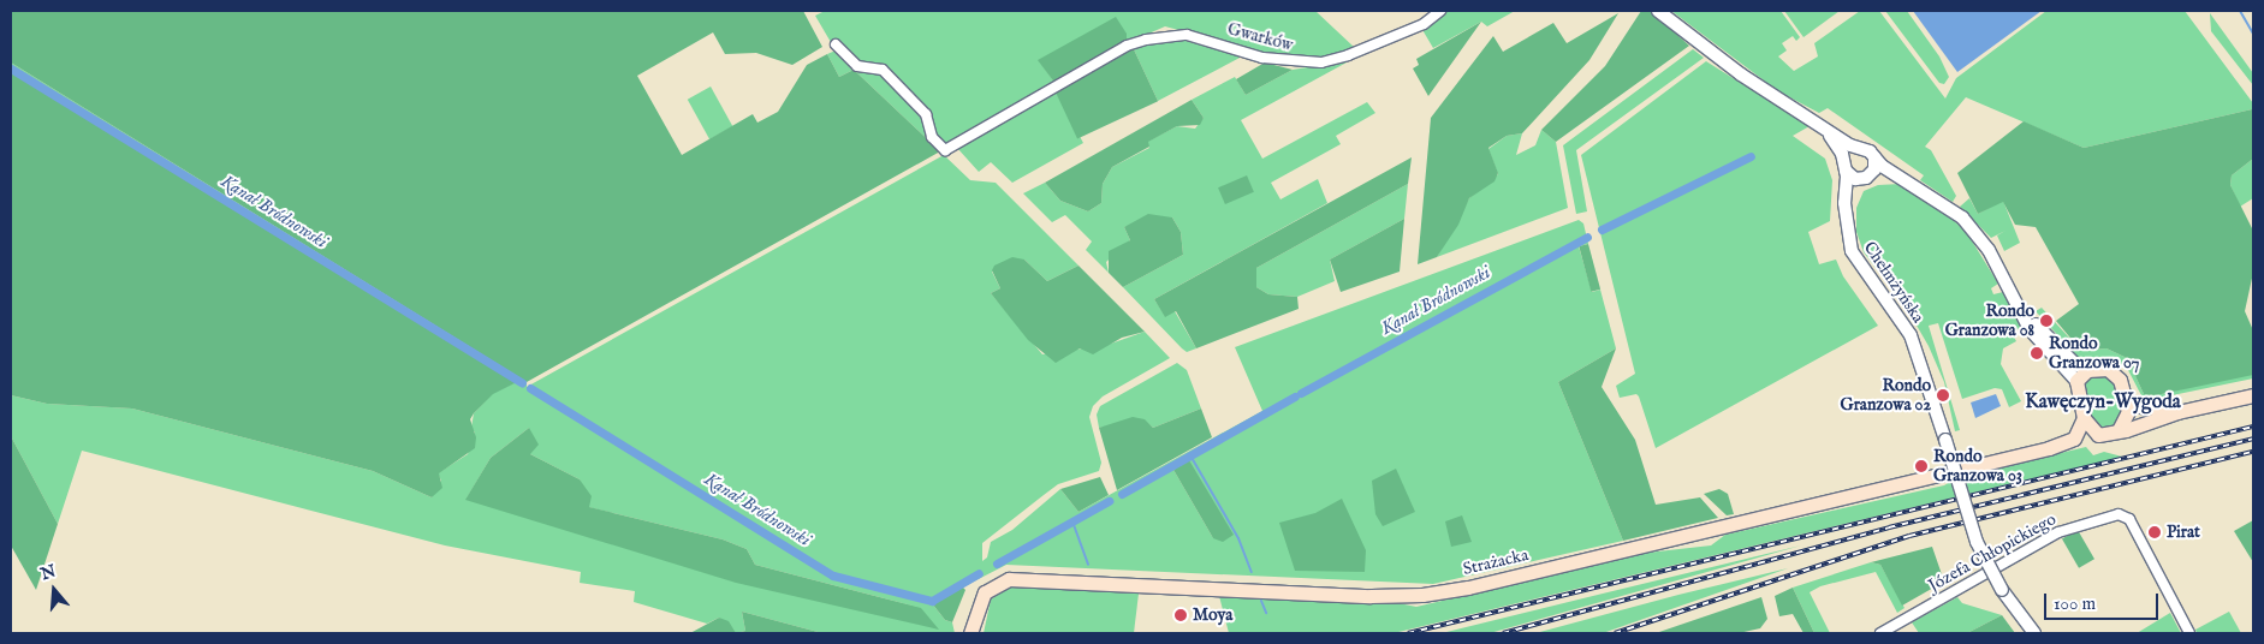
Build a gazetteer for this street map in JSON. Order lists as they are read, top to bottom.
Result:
{
  "streets": {
    "main road": ["Strażacka"],
    "street": ["Gwarków", "Chełmżyńska", "Józefa Chłopickiego"]
  },
  "districts": ["Kawęczyn-Wygoda"],
  "water": ["Kanał Bródnowski"],
  "places": [
    "Rondo Granzowa 08",
    "Rondo Granzowa 07",
    "Rondo Granzowa 02",
    "Rondo Granzowa 03",
    "Pirat",
    "Moya"
  ],
  "scale_bar": "100 m",
  "north": "top"
}
